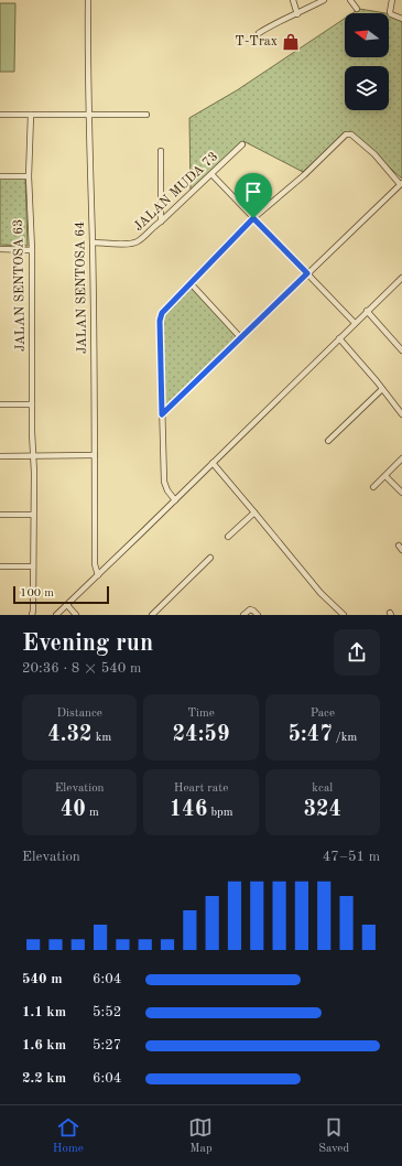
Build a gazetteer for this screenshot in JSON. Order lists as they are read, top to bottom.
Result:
{
  "streets": {
    "street": ["JALAN MUDA 73", "JALAN SENTOSA 63", "JALAN SENTOSA 64"]
  },
  "crossings": [
    ["JALAN MUDA 73", "JALAN SENTOSA 64"]
  ],
  "places": {
    "shop": ["T-Trax"]
  },
  "scale_bar": "100 m",
  "north": "left",
  "page": {
    "scale": "100 m",
    "heading": ["Evening run", "20:36 · 8 × 540 m"],
    "stats": [
      ["Distance", "4.32 km"],
      ["Time", "24:59"],
      ["Pace", "5:47 /km"],
      ["Elevation", "40 m"],
      ["Heart rate", "146 bpm"],
      ["kcal", "324"]
    ],
    "chart": ["Elevation", "47–51 m"],
    "list": [
      {
        "name": "540 m",
        "note": "6:04"
      },
      {
        "name": "1.1 km",
        "note": "5:52"
      },
      {
        "name": "1.6 km",
        "note": "5:27"
      },
      {
        "name": "2.2 km",
        "note": "6:04"
      }
    ],
    "tabs": ["Home", "Map", "Saved"]
  }
}
